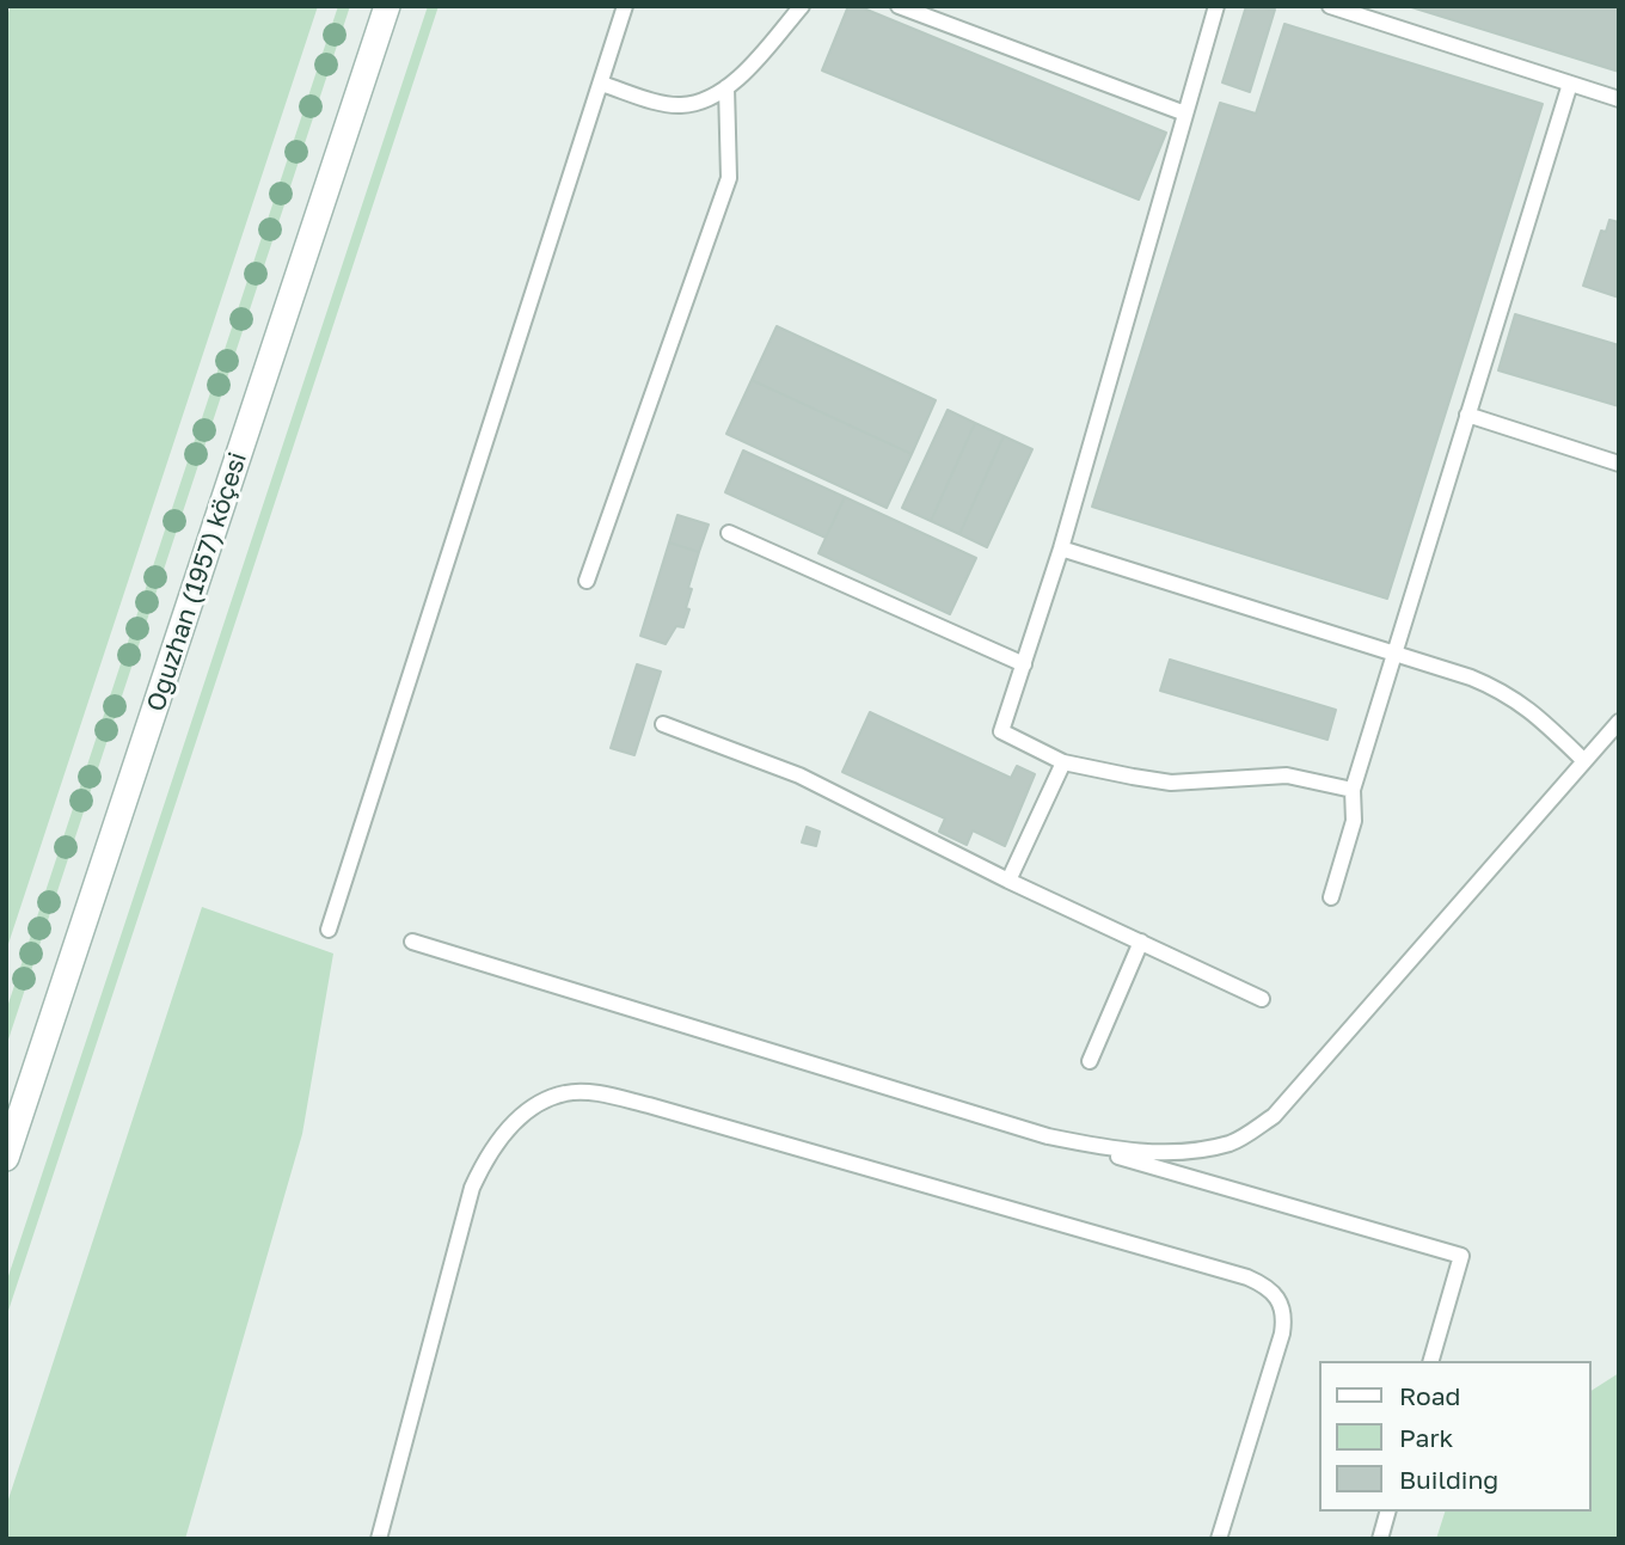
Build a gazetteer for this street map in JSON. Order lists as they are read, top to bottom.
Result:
{
  "streets": {
    "main road": ["Oguzhan (1957) köçesi"]
  },
  "legend": ["Road", "Park", "Building"]
}
